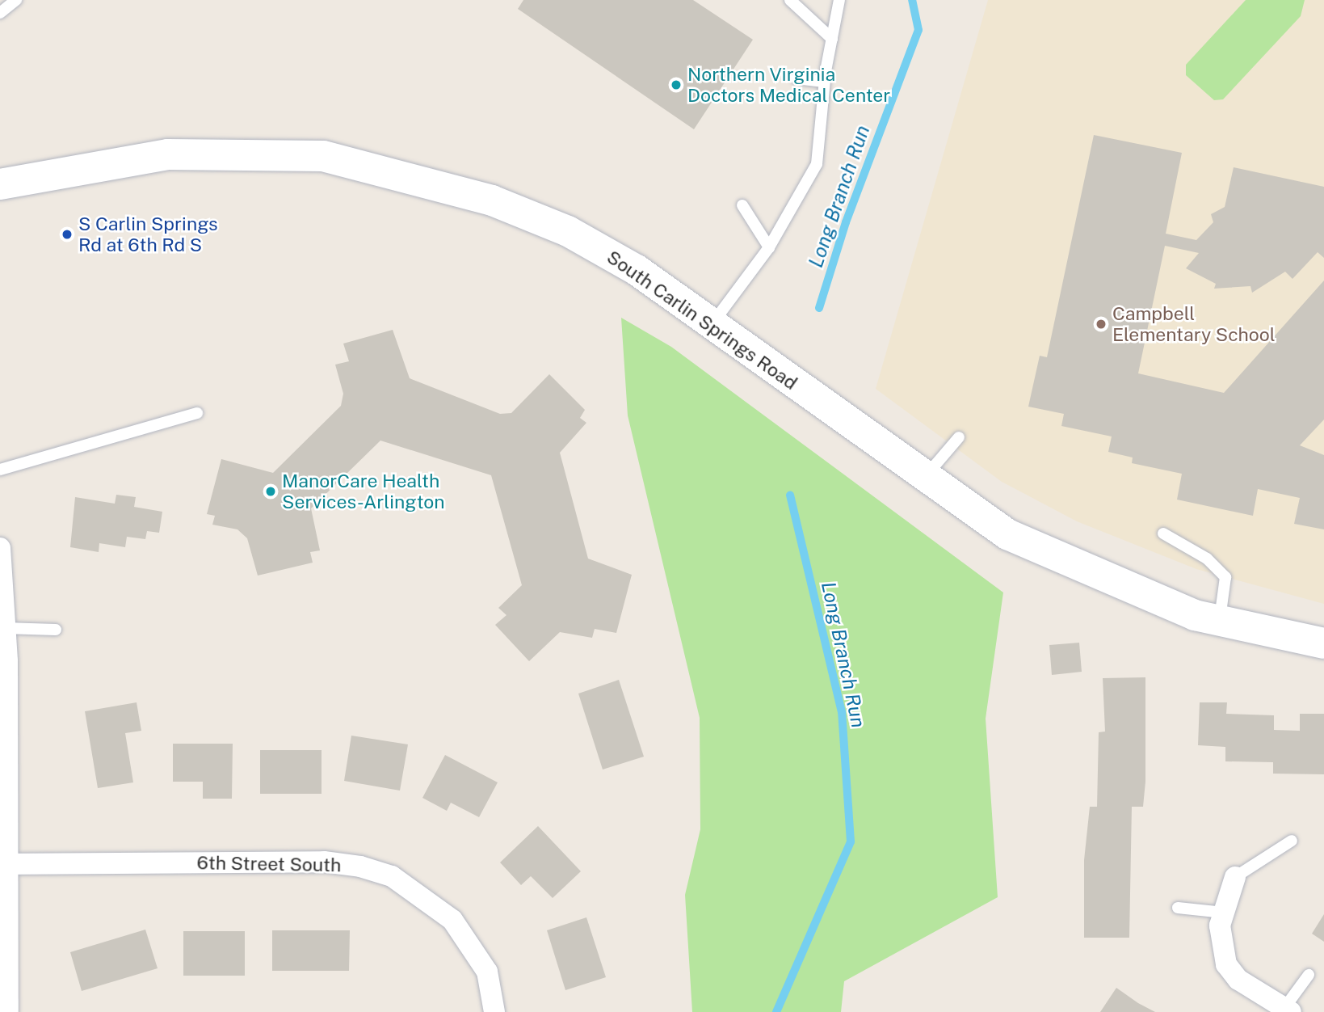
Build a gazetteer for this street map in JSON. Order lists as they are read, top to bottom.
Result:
{
  "streets": {
    "main road": ["South Carlin Springs Road"],
    "street": ["6th Street South"]
  },
  "water": ["Long Branch Run"],
  "places": [
    "Northern Virginia Doctors Medical Center",
    "S Carlin Springs Rd at 6th Rd S",
    "Campbell Elementary School",
    "ManorCare Health Services-Arlington"
  ]
}
